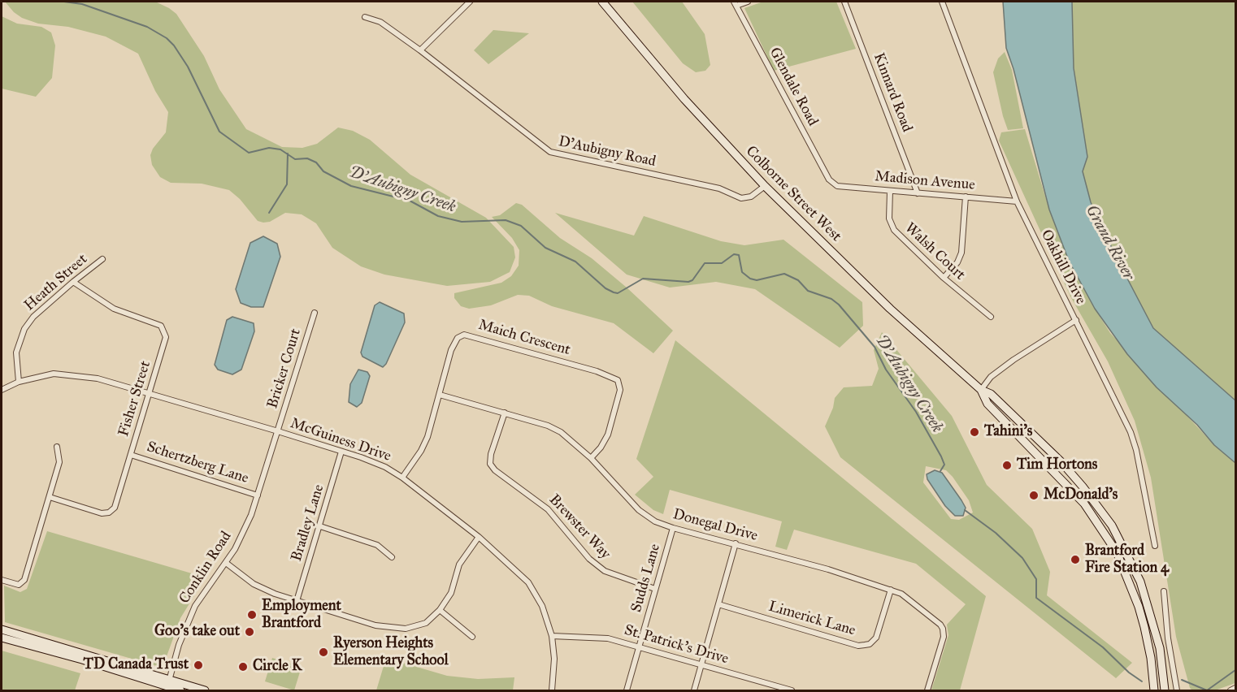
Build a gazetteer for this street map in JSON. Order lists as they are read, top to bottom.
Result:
{
  "streets": {
    "main road": ["Colborne Street West"],
    "street": [
      "Glendale Road",
      "Kinnard Road",
      "D'Aubigny Road",
      "Madison Avenue",
      "Walsh Court",
      "Oakhill Drive",
      "Heath Street",
      "Maich Crescent",
      "Bricker Court",
      "Fisher Street",
      "McGuiness Drive",
      "Schertzberg Lane",
      "Bradley Lane",
      "Donegal Drive",
      "Brewster Way",
      "Conklin Road",
      "Sudds Lane",
      "Limerick Lane",
      "St. Patrick's Drive"
    ]
  },
  "crossings": [
    ["Glendale Road", "Madison Avenue"],
    ["Kinnard Road", "Madison Avenue"],
    ["D'Aubigny Road", "Colborne Street West"],
    ["Madison Avenue", "Walsh Court"],
    ["Madison Avenue", "Oakhill Drive"],
    ["Heath Street", "Fisher Street"],
    ["Heath Street", "McGuiness Drive"],
    ["Maich Crescent", "McGuiness Drive"],
    ["Maich Crescent", "Donegal Drive"],
    ["Bricker Court", "McGuiness Drive"],
    ["Bricker Court", "Conklin Road"],
    ["Fisher Street", "McGuiness Drive"],
    ["Fisher Street", "Schertzberg Lane"],
    ["McGuiness Drive", "Bradley Lane"],
    ["McGuiness Drive", "Conklin Road"],
    ["McGuiness Drive", "St. Patrick's Drive"],
    ["Schertzberg Lane", "Conklin Road"],
    ["Donegal Drive", "Brewster Way"],
    ["Donegal Drive", "Sudds Lane"],
    ["Donegal Drive", "Limerick Lane"],
    ["Brewster Way", "Sudds Lane"],
    ["Sudds Lane", "St. Patrick's Drive"]
  ],
  "water": ["D'Aubigny Creek", "Grand River"],
  "places": [
    "Tahini's",
    "Tim Hortons",
    "McDonald's",
    "Brantford Fire Station 4",
    "Employment Brantford",
    "Goo's take out",
    "Ryerson Heights Elementary School",
    "TD Canada Trust",
    "Circle K"
  ]
}
